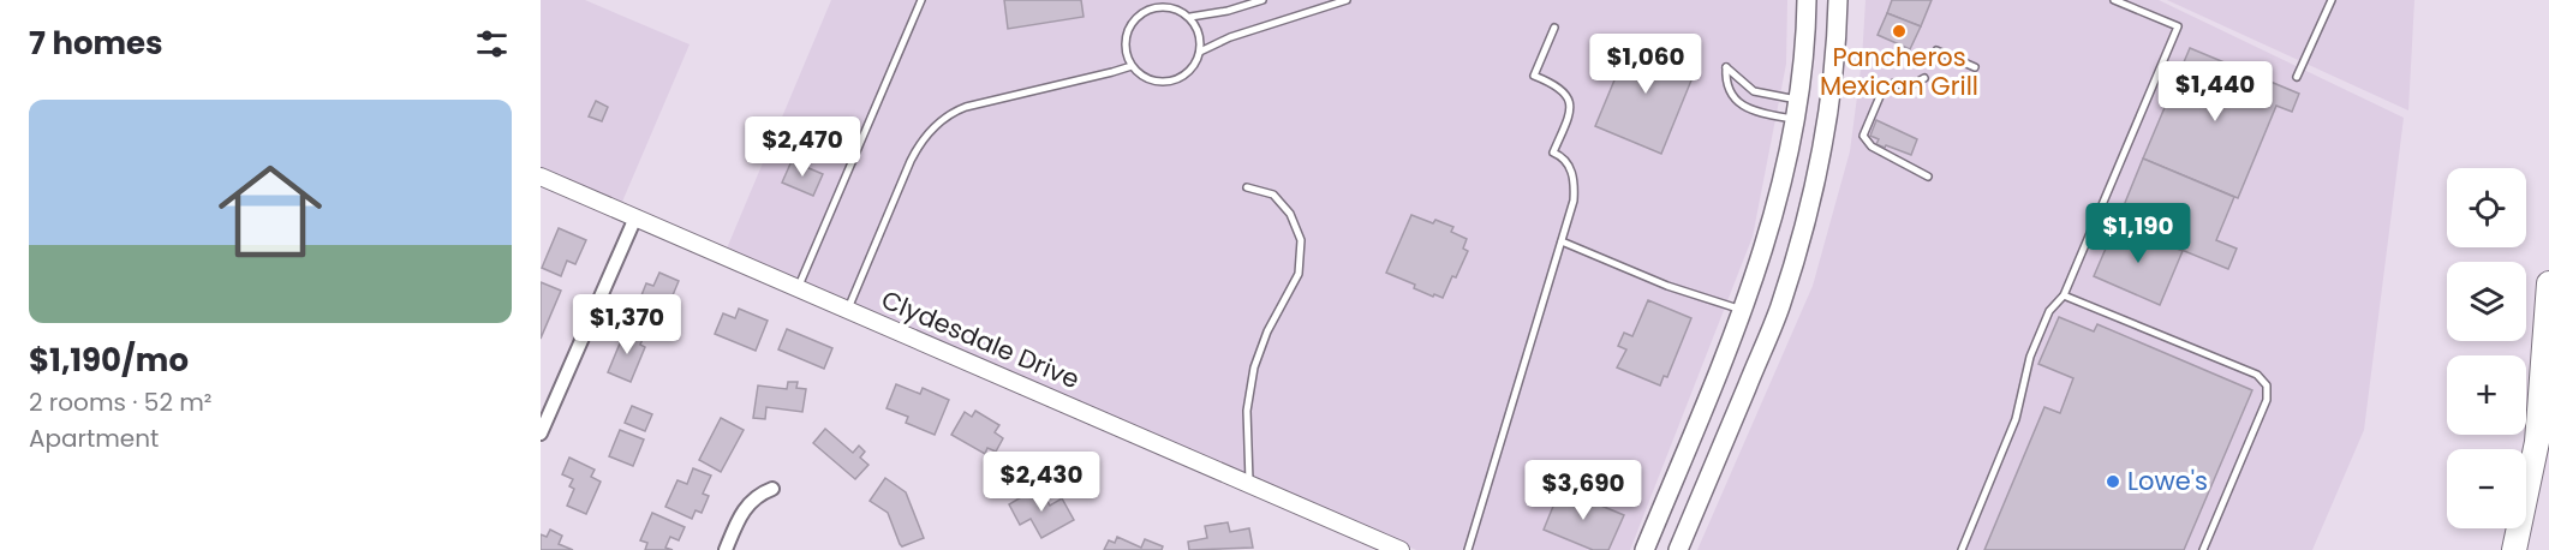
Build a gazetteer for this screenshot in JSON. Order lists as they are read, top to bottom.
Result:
{
  "streets": {
    "street": ["Clydesdale Drive"]
  },
  "places": ["Pancheros Mexican Grill", "Lowe's"],
  "page": {
    "heading": "7 homes",
    "price": [
      "$1,060",
      "$1,440",
      "$2,470",
      "$1,190",
      "$1,370",
      "$2,430",
      "$3,690"
    ],
    "list": [
      {
        "name": "$1,190/mo",
        "note": "2 rooms · 52 m² · Apartment"
      }
    ],
    "map_buttons": ["+", "−"]
  }
}
